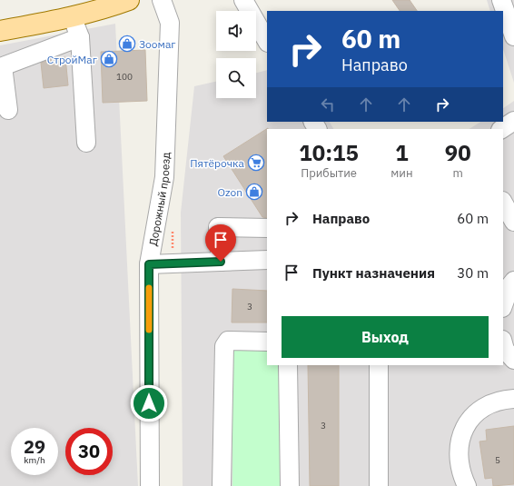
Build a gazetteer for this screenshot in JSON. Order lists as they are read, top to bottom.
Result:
{
  "streets": {
    "street": ["Дорожный проезд"]
  },
  "places": {
    "shop": ["Зоомаг", "СтройМаг", "Ozon"],
    "supermarket": ["Пятёрочка"]
  },
  "house_numbers": [
    "100",
    "3",
    "3",
    "5"
  ],
  "page": {
    "turn": ["60 m", "Направо"],
    "eta": [
      "10:15",
      "Прибытие",
      "1",
      "мин",
      "90",
      "m"
    ],
    "list": [
      {
        "name": "Направо",
        "value": "60 m"
      },
      {
        "name": "Пункт назначения",
        "value": "30 m"
      }
    ],
    "buttons": "Выход",
    "speed": "29 km/h",
    "limit": "30"
  }
}
